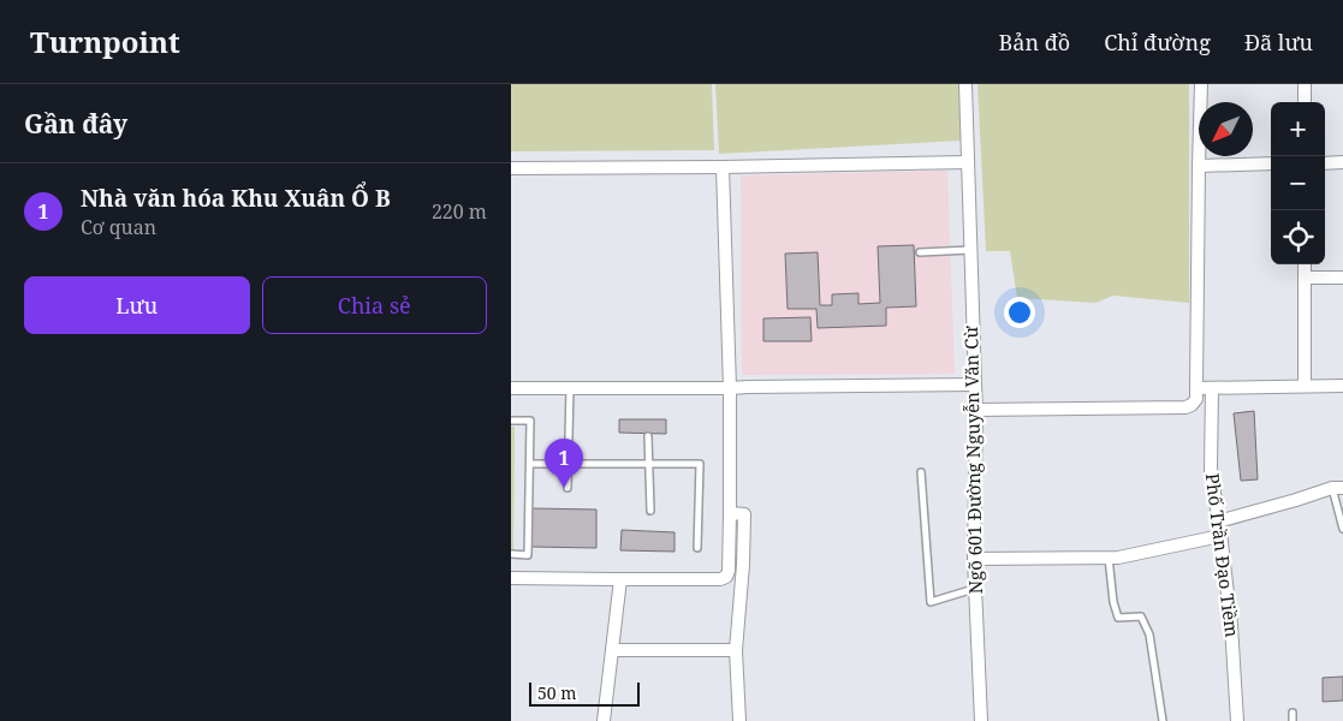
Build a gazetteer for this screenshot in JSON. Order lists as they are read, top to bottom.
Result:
{
  "streets": {
    "street": ["Ngõ 601 Đường Nguyễn Văn Cừ", "Phố Trần Đạo Tiềm"]
  },
  "scale_bar": "50 m",
  "north": "bottom left",
  "page": {
    "header": "Turnpoint",
    "nav": ["Bản đồ", "Chỉ đường", "Đã lưu"],
    "heading": "Gần đây",
    "map_buttons": ["+", "−"],
    "list": [
      {
        "mark": "1",
        "name": "Nhà văn hóa Khu Xuân Ổ B",
        "note": "Cơ quan",
        "value": "220 m"
      }
    ],
    "buttons": ["Lưu", "Chia sẻ"],
    "pins": "1",
    "scale": "50 m"
  }
}
